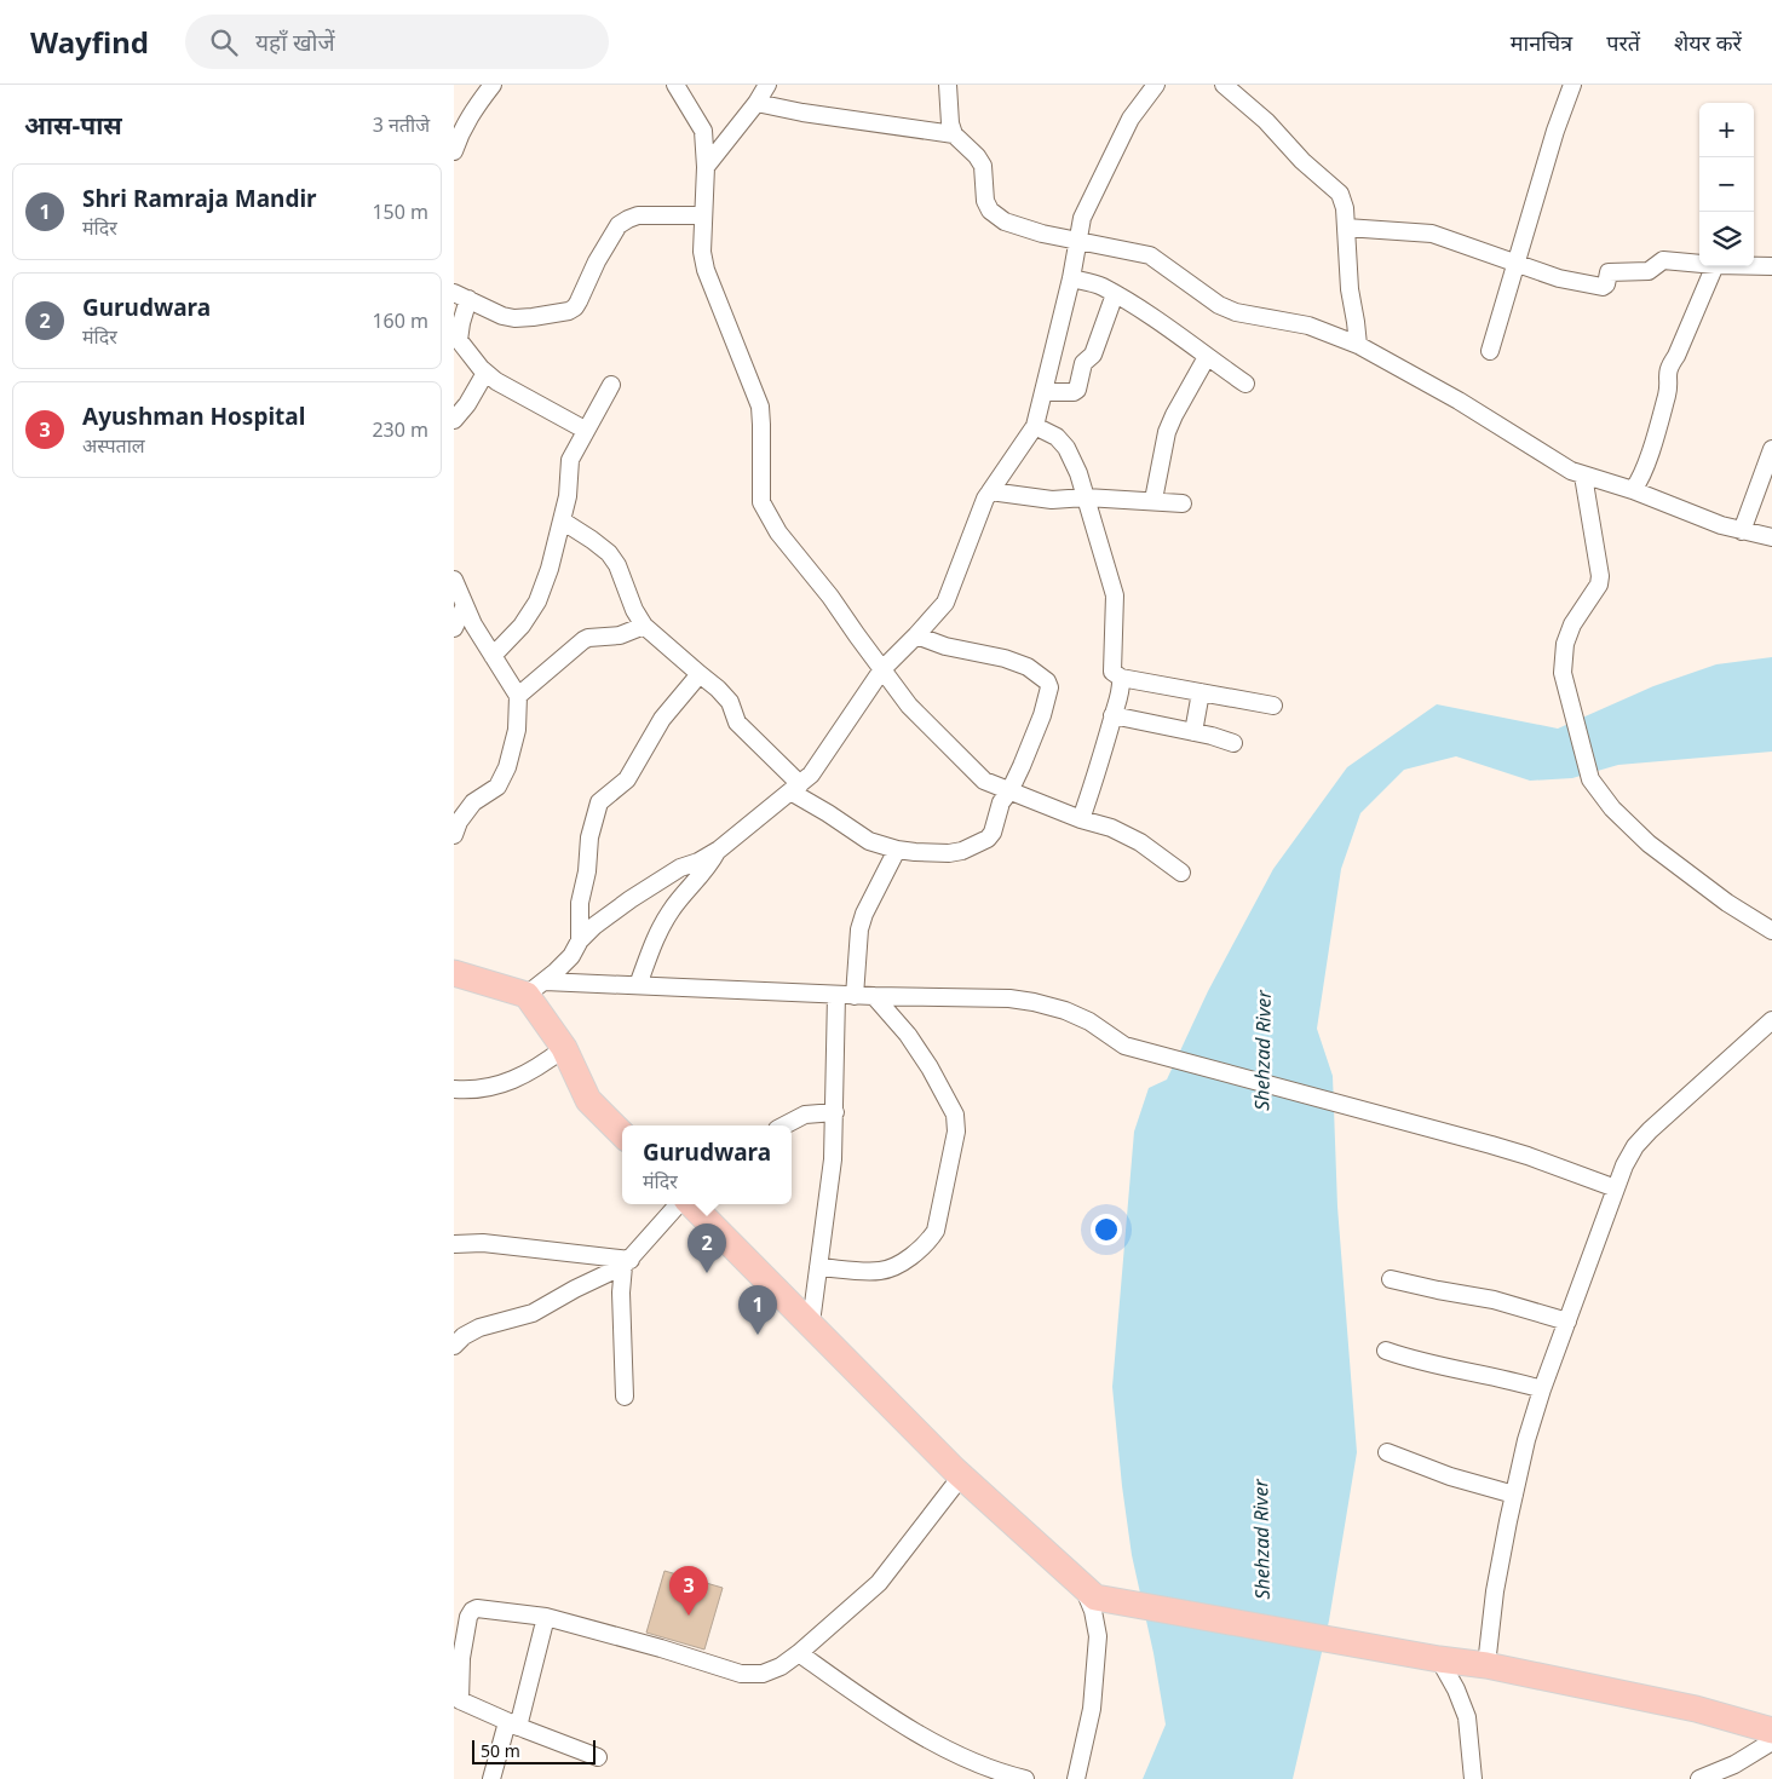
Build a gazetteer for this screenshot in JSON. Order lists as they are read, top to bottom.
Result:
{
  "water": ["Shehzad River"],
  "scale_bar": "50 m",
  "page": {
    "header": "Wayfind",
    "search": "यहाँ खोजें",
    "nav": ["मानचित्र", "परतें", "शेयर करें"],
    "heading": ["आस-पास", "3 नतीजे"],
    "map_buttons": ["+", "−"],
    "list": [
      {
        "mark": "1",
        "name": "Shri Ramraja Mandir",
        "note": "मंदिर",
        "value": "150 m"
      },
      {
        "mark": "2",
        "name": "Gurudwara",
        "note": "मंदिर",
        "value": "160 m"
      },
      {
        "mark": "3",
        "name": "Ayushman Hospital",
        "note": "अस्पताल",
        "value": "230 m"
      }
    ],
    "popup": ["Gurudwara", "मंदिर"],
    "pins": ["2", "1", "3"],
    "scale": "50 m"
  }
}
